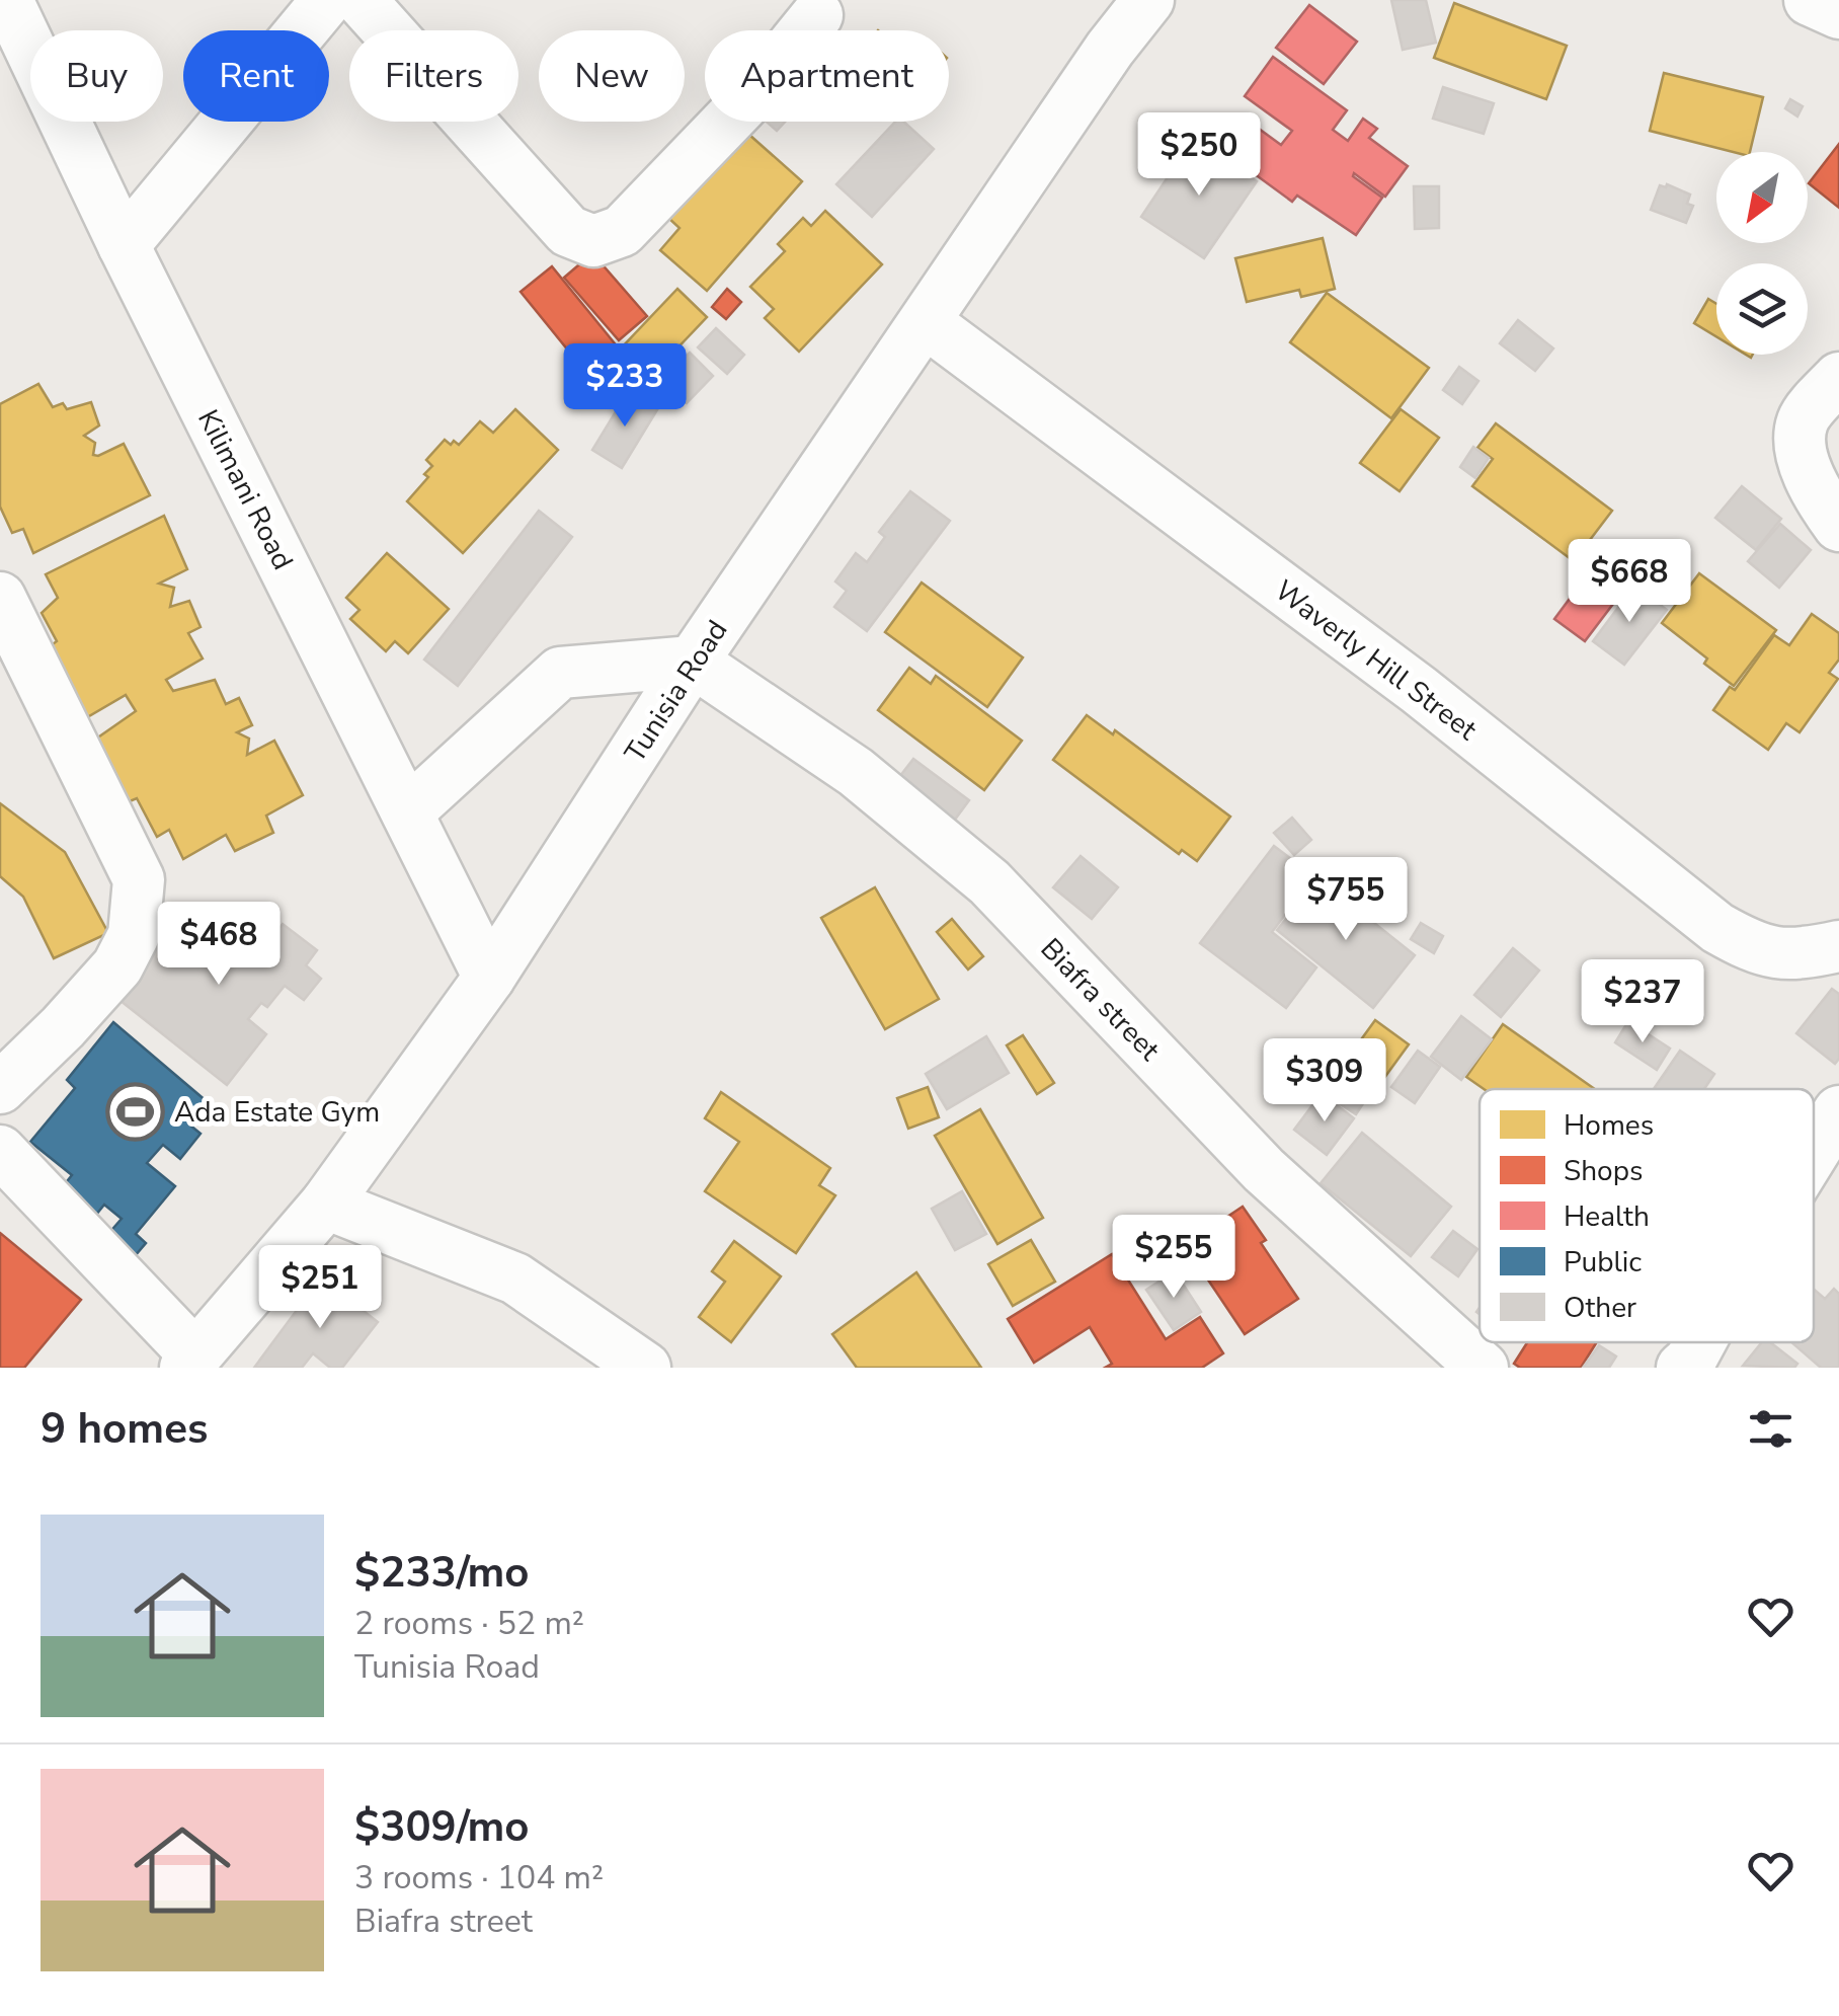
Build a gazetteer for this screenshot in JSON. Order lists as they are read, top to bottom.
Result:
{
  "streets": {
    "street": [
      "Kilimani Road",
      "Waverly Hill Street",
      "Tunisia Road",
      "Biafra street"
    ]
  },
  "crossings": [
    ["Kilimani Road", "Tunisia Road"],
    ["Waverly Hill Street", "Tunisia Road"],
    ["Tunisia Road", "Biafra street"]
  ],
  "places": {
    "sports": ["Ada Estate Gym"]
  },
  "legend": [
    "Homes",
    "Shops",
    "Health",
    "Public",
    "Other"
  ],
  "north": "bottom left",
  "page": {
    "chip": [
      "Buy",
      "Rent",
      "Filters",
      "New",
      "Apartment"
    ],
    "price": [
      "$250",
      "$233",
      "$668",
      "$755",
      "$468",
      "$237",
      "$309",
      "$255",
      "$251"
    ],
    "heading": "9 homes",
    "list": [
      {
        "name": "$233/mo",
        "note": "2 rooms · 52 m² · Tunisia Road"
      },
      {
        "name": "$309/mo",
        "note": "3 rooms · 104 m² · Biafra street"
      }
    ]
  }
}
